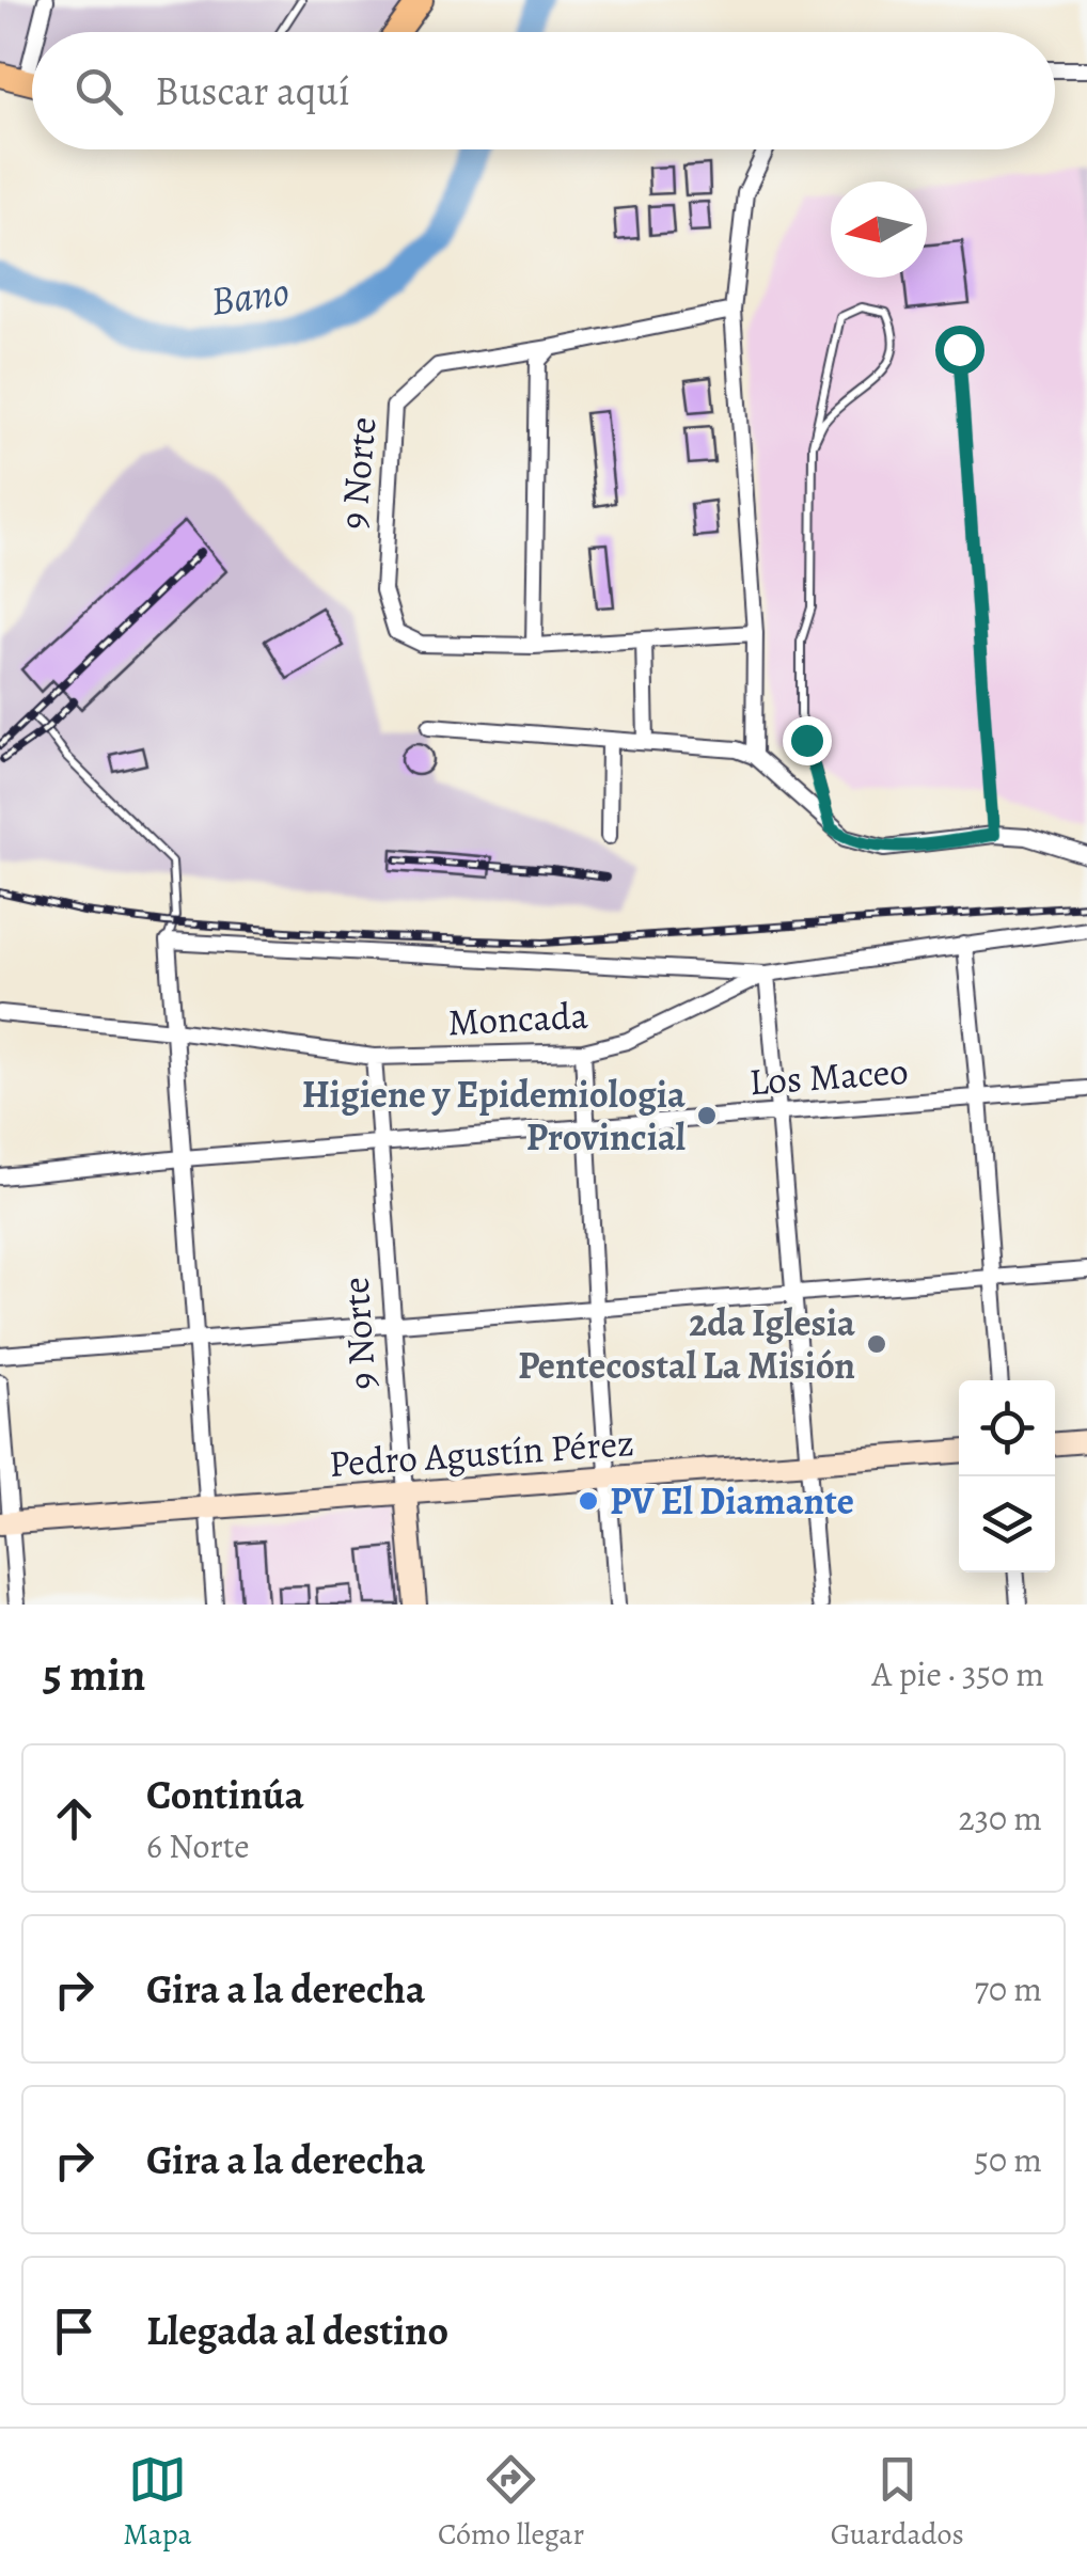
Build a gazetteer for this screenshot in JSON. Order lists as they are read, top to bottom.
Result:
{
  "streets": {
    "main road": ["9 Norte", "Pedro Agustín Pérez"],
    "street": ["Moncada", "Los Maceo"]
  },
  "crossings": [
    ["9 Norte", "Moncada"],
    ["9 Norte", "Los Maceo"],
    ["9 Norte", "Pedro Agustín Pérez"]
  ],
  "water": ["Bano"],
  "places": ["Higiene y Epidemiologia Provincial", "2da Iglesia Pentecostal La Misión", "PV El Diamante"],
  "north": "left",
  "page": {
    "search": "Buscar aquí",
    "heading": ["5 min", "A pie · 350 m"],
    "list": [
      ["Continúa", "6 Norte", "230 m"],
      ["Gira a la derecha", "70 m"],
      ["Gira a la derecha", "50 m"],
      "Llegada al destino"
    ],
    "nav": ["Mapa", "Cómo llegar", "Guardados"]
  }
}
